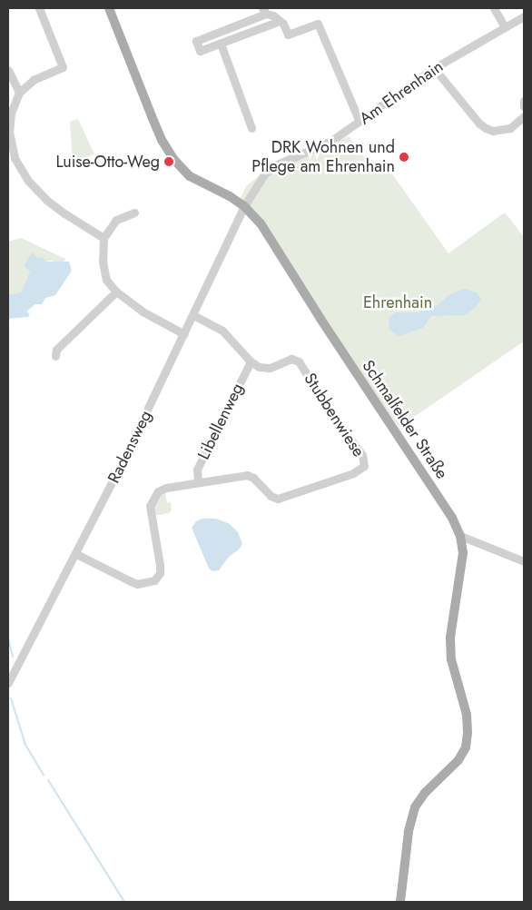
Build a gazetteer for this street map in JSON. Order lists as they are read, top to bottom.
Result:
{
  "streets": {
    "main road": ["Schmalfelder Straße"],
    "street": [
      "Am Ehrenhain",
      "Stubbenwiese",
      "Libellenweg",
      "Radensweg"
    ]
  },
  "crossings": [
    ["Am Ehrenhain", "Schmalfelder Straße"],
    ["Am Ehrenhain", "Radensweg"],
    ["Stubbenwiese", "Libellenweg"],
    ["Stubbenwiese", "Radensweg"],
    ["Schmalfelder Straße", "Radensweg"]
  ],
  "parks": ["Ehrenhain"],
  "places": ["DRK Wohnen und Pflege am Ehrenhain", "Luise-Otto-Weg"]
}
